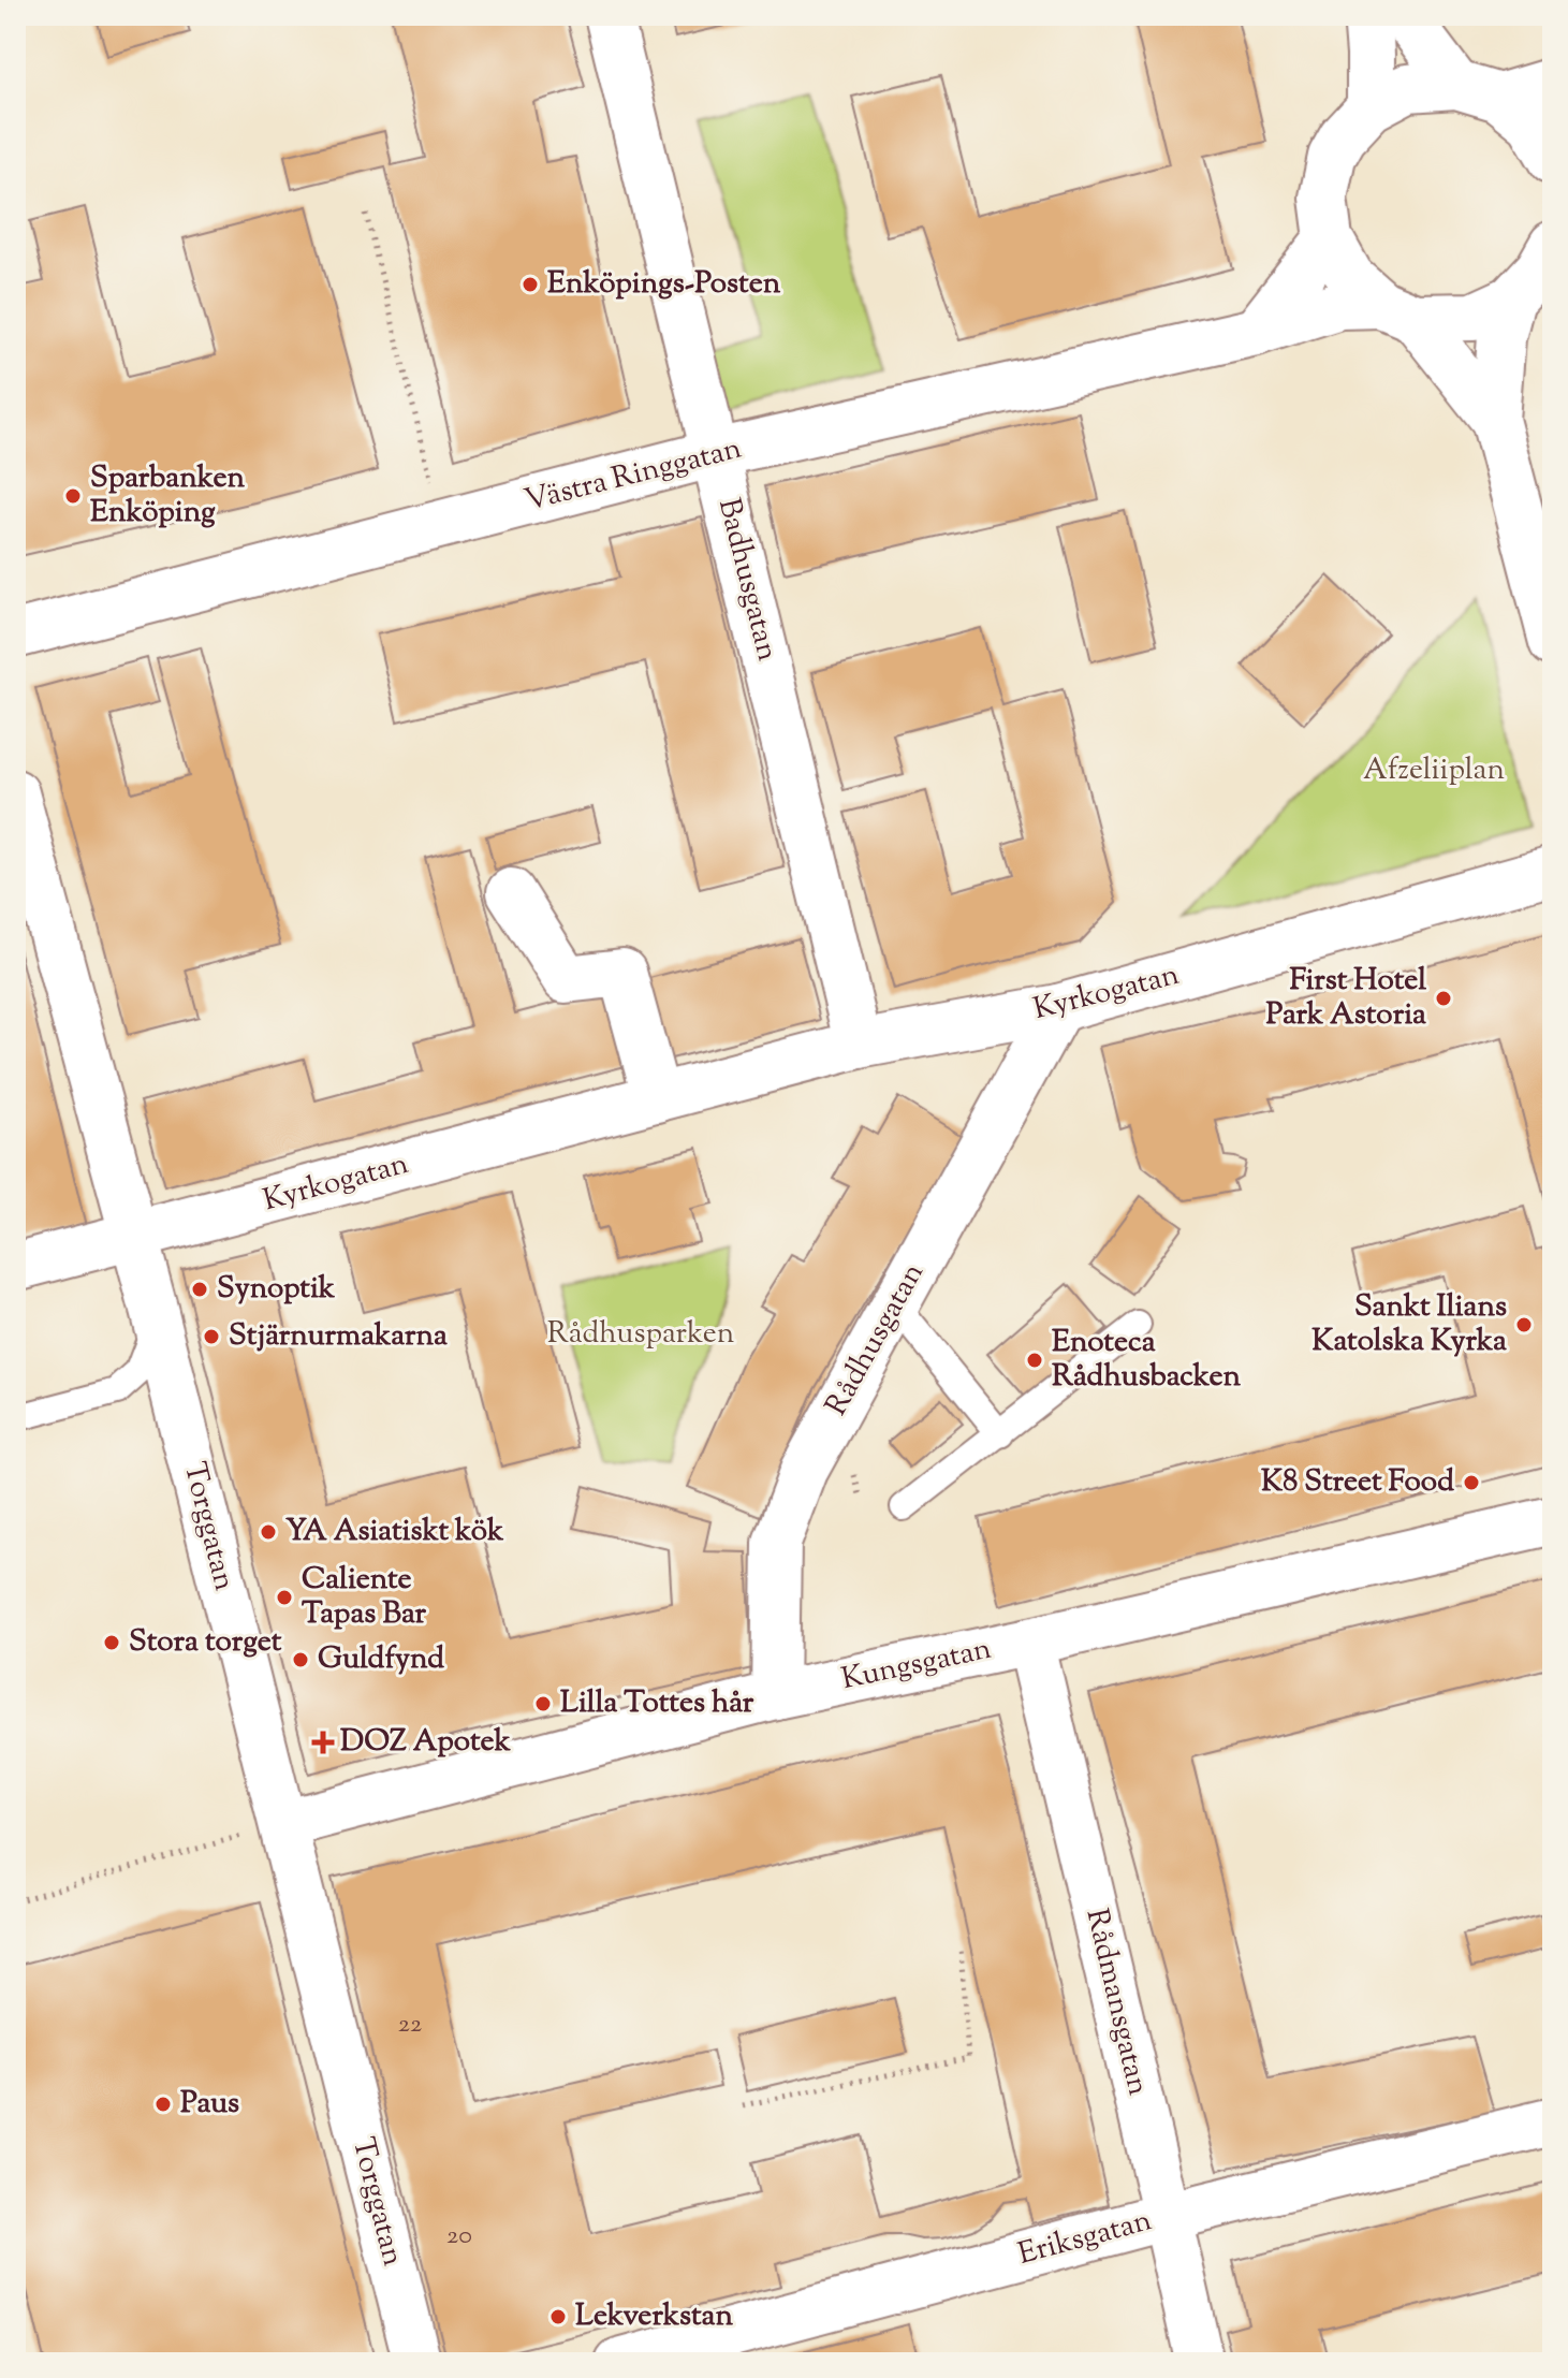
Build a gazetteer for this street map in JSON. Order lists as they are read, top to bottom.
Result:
{
  "streets": {
    "street": [
      "Västra Ringgatan",
      "Badhusgatan",
      "Kyrkogatan",
      "Rådhusgatan",
      "Torggatan",
      "Kungsgatan",
      "Rådmansgatan",
      "Eriksgatan"
    ]
  },
  "crossings": [
    ["Västra Ringgatan", "Badhusgatan"],
    ["Badhusgatan", "Kyrkogatan"],
    ["Kyrkogatan", "Rådhusgatan"],
    ["Kyrkogatan", "Torggatan"],
    ["Rådhusgatan", "Kungsgatan"],
    ["Torggatan", "Kungsgatan"],
    ["Kungsgatan", "Rådmansgatan"],
    ["Rådmansgatan", "Eriksgatan"]
  ],
  "parks": ["Afzeliiplan", "Rådhusparken"],
  "places": {
    "other": [
      "Enköpings-Posten",
      "Sparbanken Enköping",
      "First Hotel Park Astoria",
      "Synoptik",
      "Sankt Ilians Katolska Kyrka",
      "Stjärnurmakarna",
      "Enoteca Rådhusbacken",
      "K8 Street Food",
      "YA Asiatiskt kök",
      "Caliente Tapas Bar",
      "Stora torget",
      "Guldfynd",
      "Lilla Tottes hår",
      "Paus",
      "Lekverkstan"
    ],
    "health": ["DOZ Apotek"]
  },
  "house_numbers": ["22", "20"]
}
